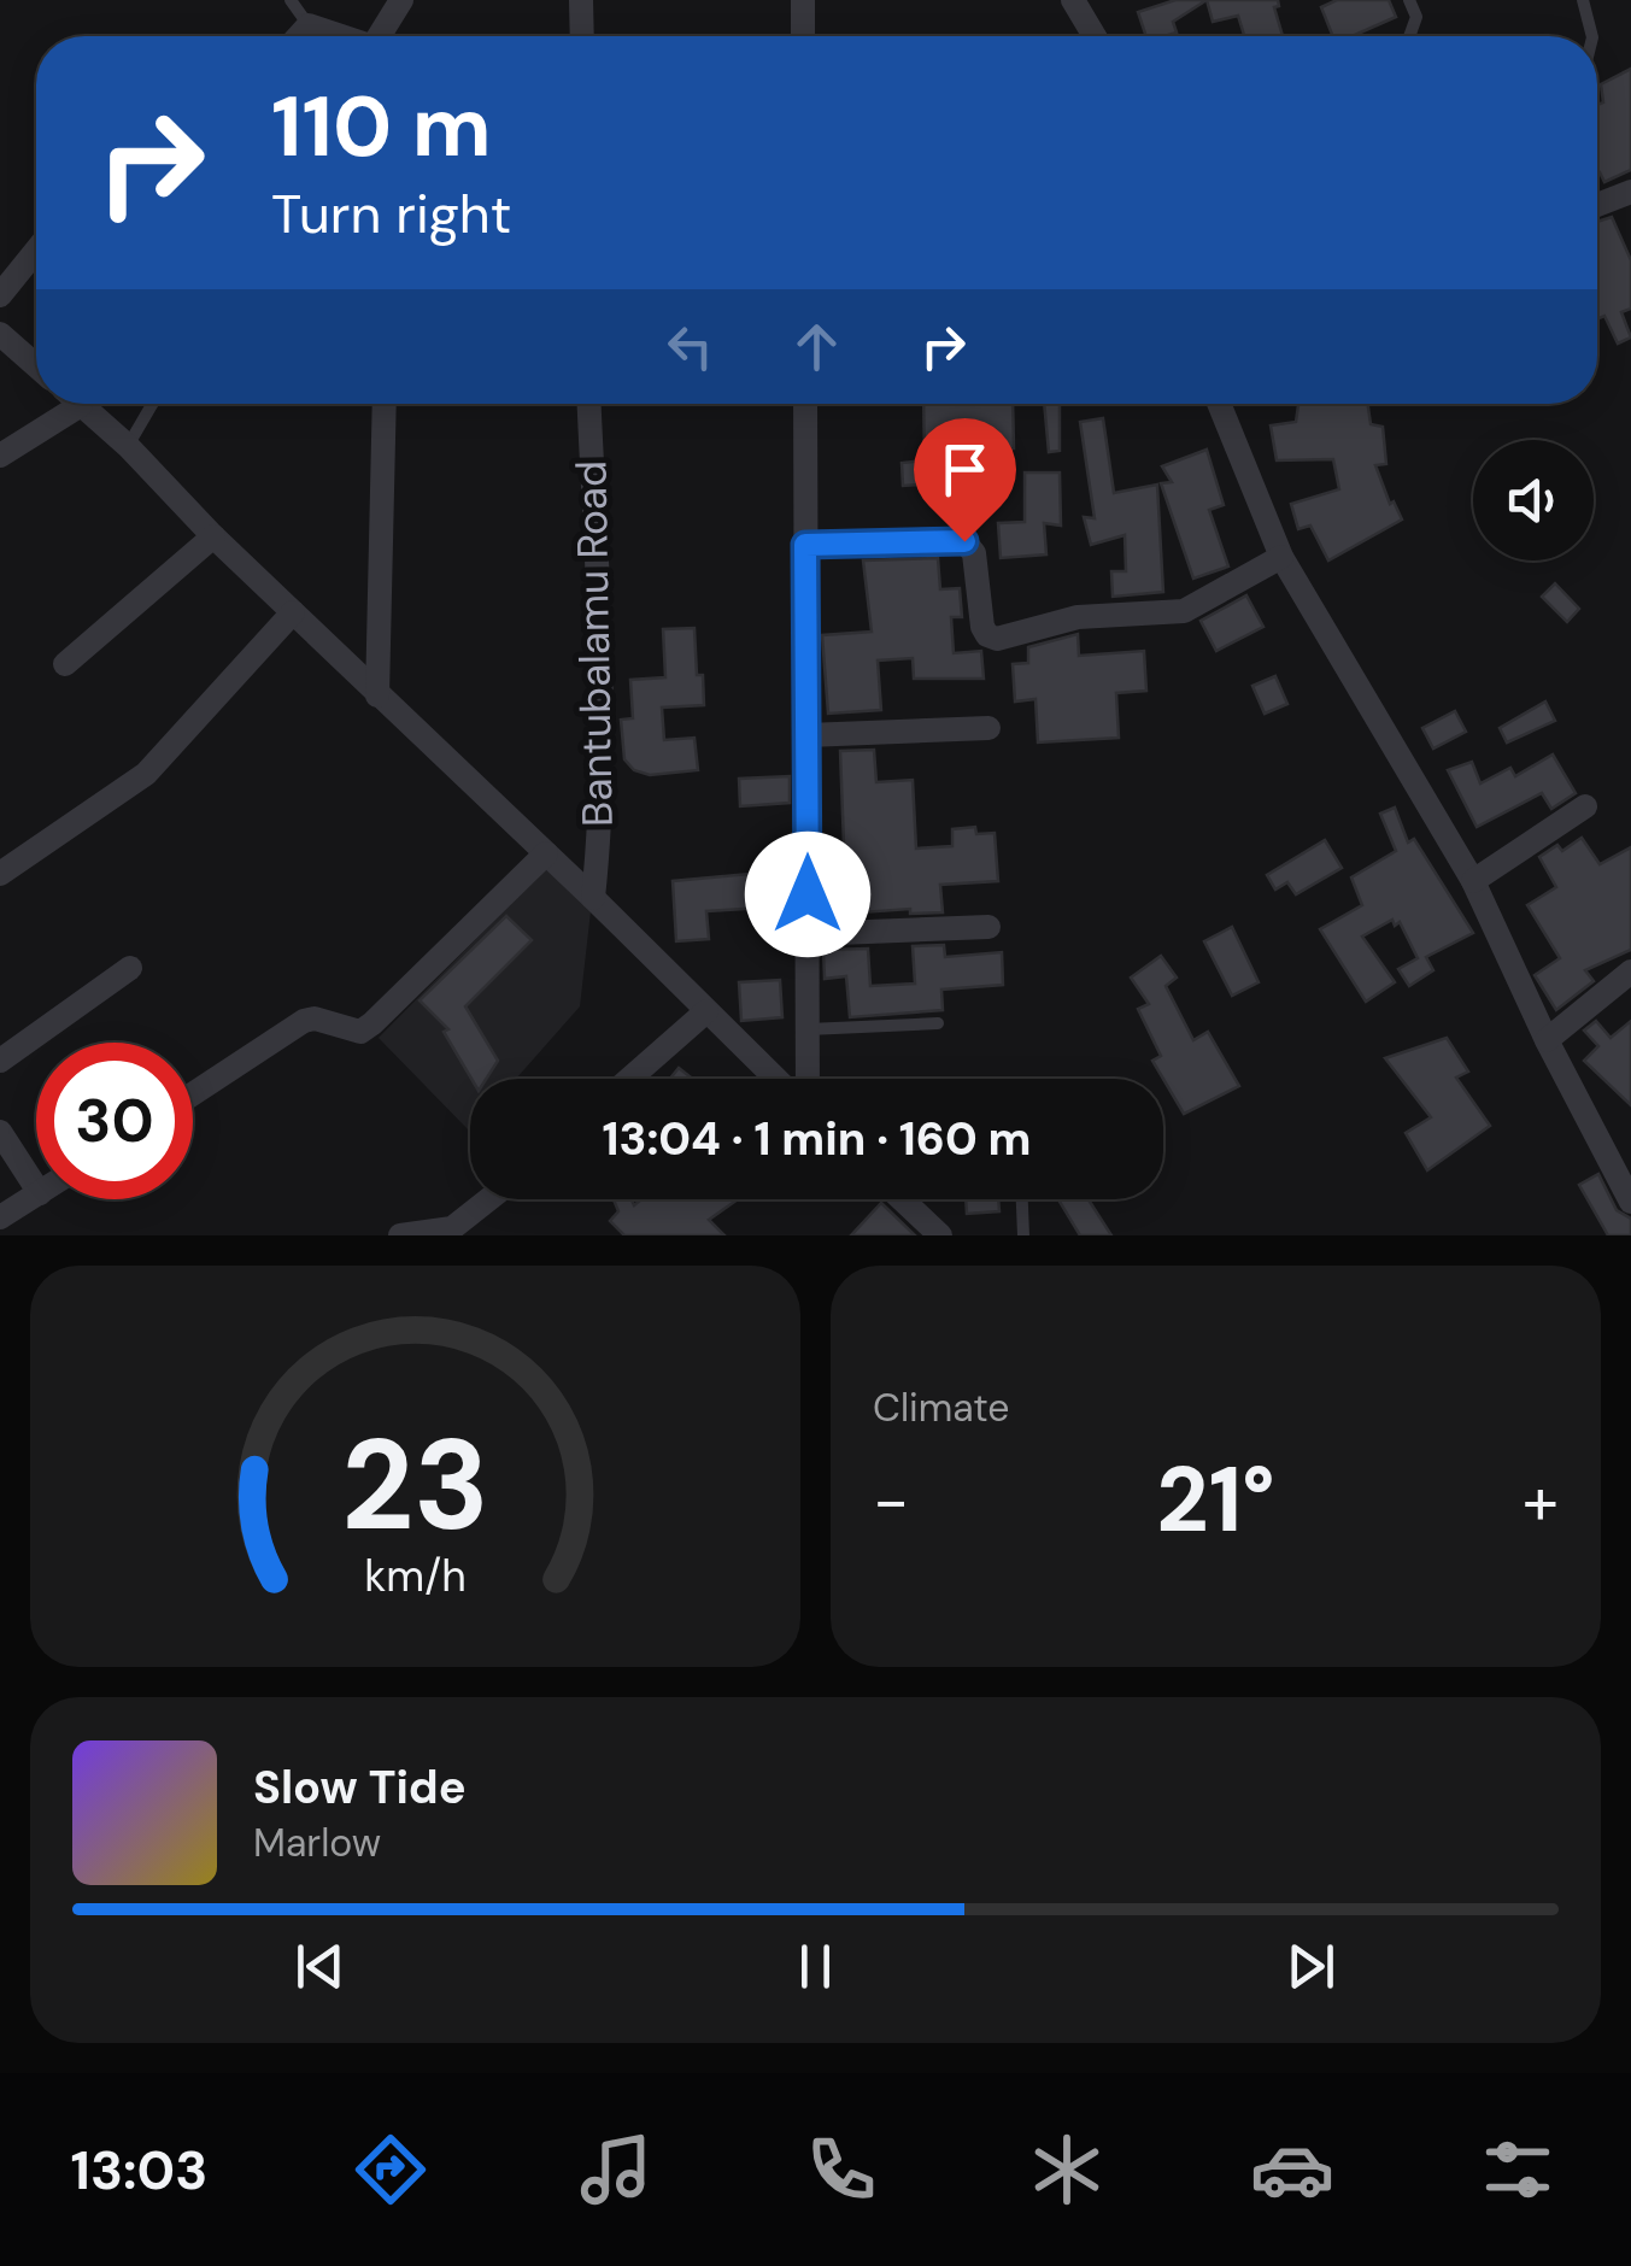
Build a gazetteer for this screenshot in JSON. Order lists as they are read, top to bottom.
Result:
{
  "streets": {
    "street": ["Bantubalamu Road"]
  },
  "page": {
    "turn": ["110 m", "Turn right"],
    "limit": "30",
    "trip": "13:04 · 1 min · 160 m",
    "tile": "Climate",
    "heat": ["−", "21°", "+"],
    "song": ["Slow Tide", "Marlow"],
    "tabs": "13:03",
    "gauge": ["23", "km/h"]
  }
}
